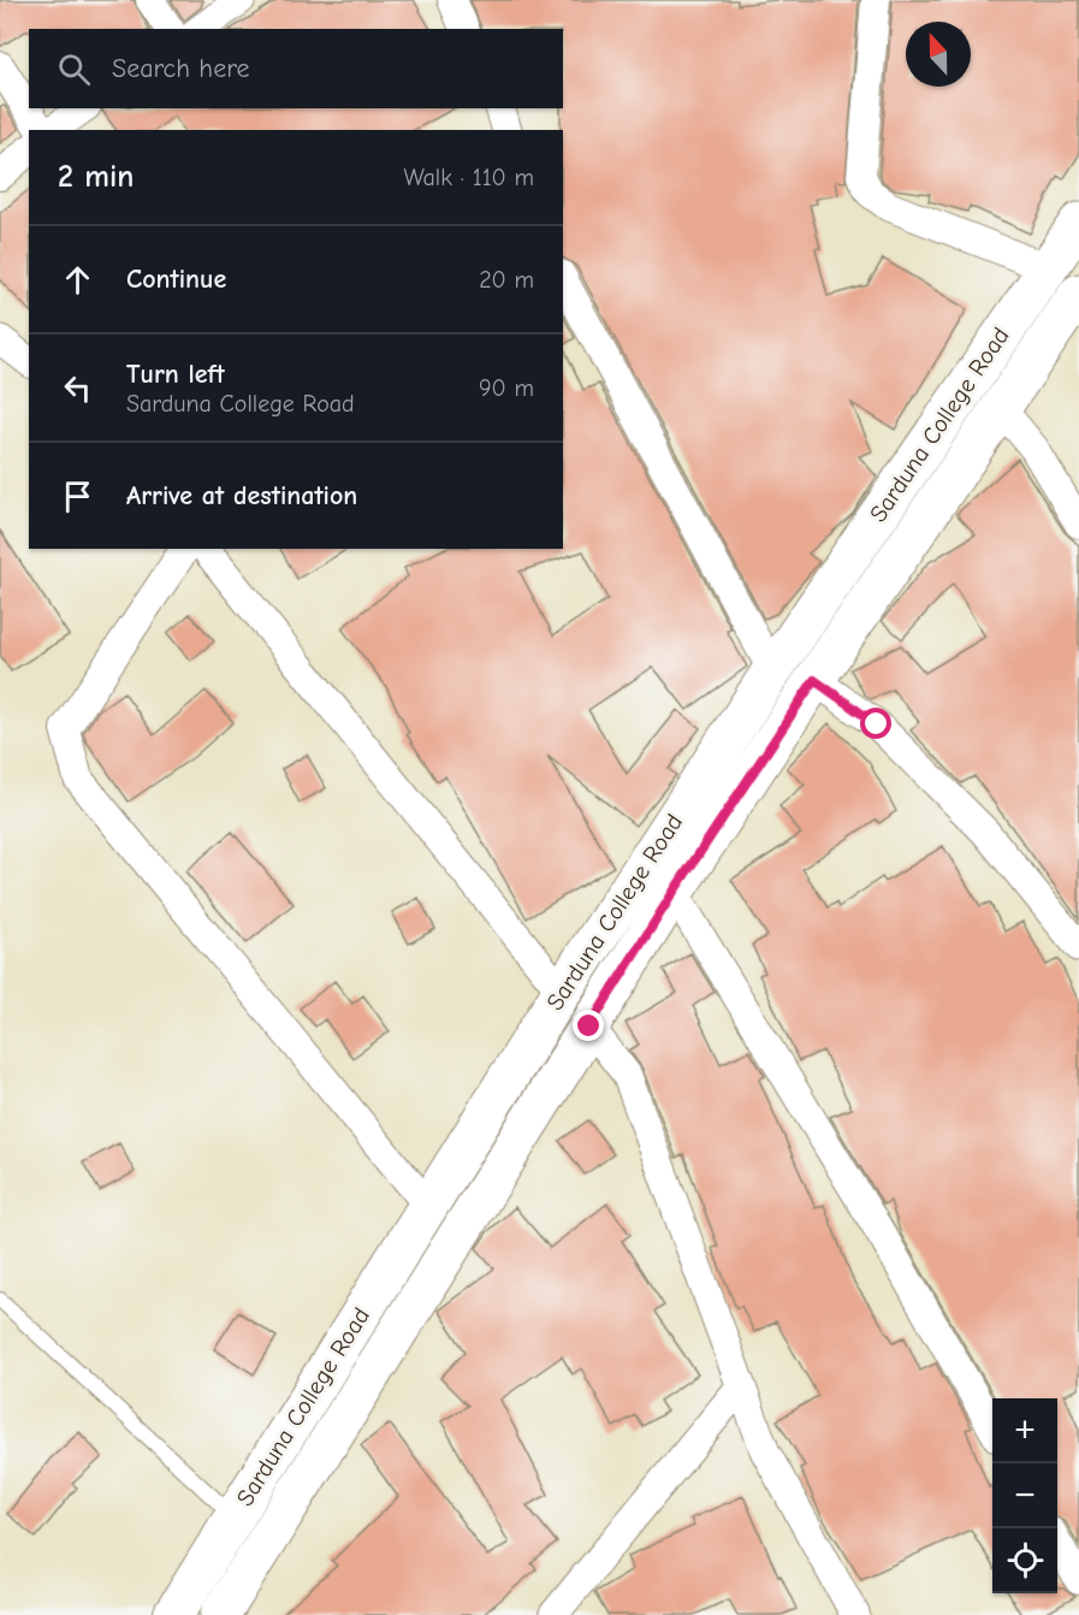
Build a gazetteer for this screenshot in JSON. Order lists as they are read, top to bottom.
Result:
{
  "streets": {
    "street": ["Sarduna College Road"]
  },
  "north": "top",
  "page": {
    "search": "Search here",
    "heading": ["2 min", "Walk · 110 m"],
    "list": [
      ["Continue", "20 m"],
      ["Turn left", "Sarduna College Road", "90 m"],
      "Arrive at destination"
    ],
    "map_buttons": ["+", "−"]
  }
}
